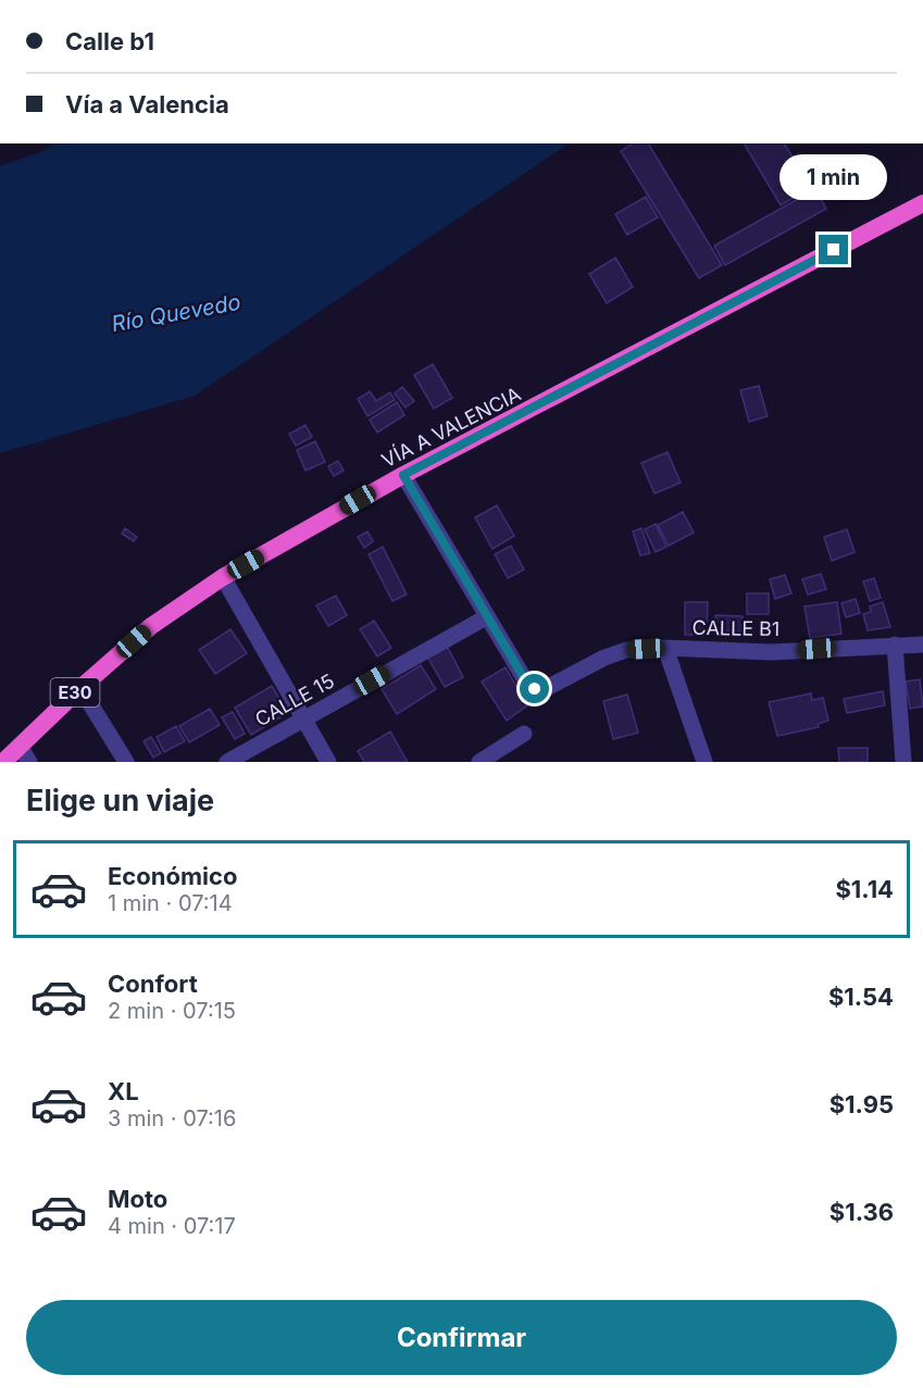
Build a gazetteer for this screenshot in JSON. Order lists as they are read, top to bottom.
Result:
{
  "streets": {
    "highway": ["VÍA A VALENCIA", "E30"],
    "street": ["CALLE B1", "CALLE 15"]
  },
  "crossings": [
    ["VÍA A VALENCIA", "CALLE B1"],
    ["CALLE B1", "CALLE 15"]
  ],
  "water": ["Río Quevedo"],
  "page": {
    "banner": ["Calle b1", "Vía a Valencia"],
    "bubble": "1 min",
    "heading": "Elige un viaje",
    "list": [
      {
        "name": "Económico",
        "note": "1 min · 07:14",
        "value": "$1.14"
      },
      {
        "name": "Confort",
        "note": "2 min · 07:15",
        "value": "$1.54"
      },
      {
        "name": "XL",
        "note": "3 min · 07:16",
        "value": "$1.95"
      },
      {
        "name": "Moto",
        "note": "4 min · 07:17",
        "value": "$1.36"
      }
    ],
    "buttons": "Confirmar"
  }
}
